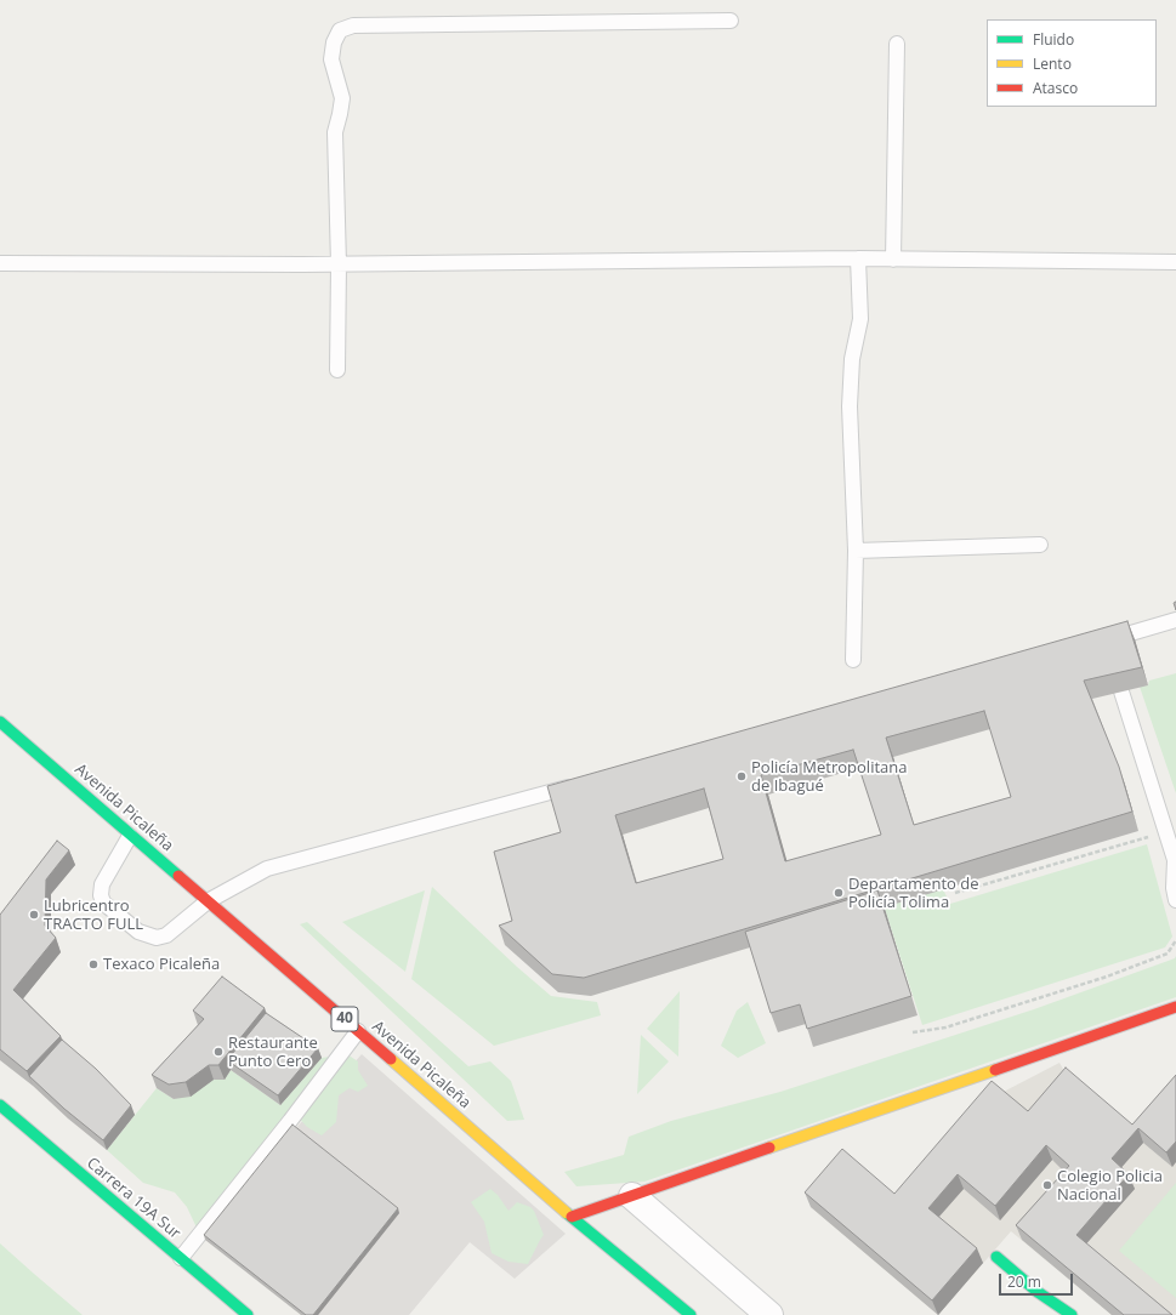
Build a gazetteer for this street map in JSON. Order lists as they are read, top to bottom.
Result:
{
  "streets": {
    "street": ["Avenida Picaleña", "40", "Carrera 19A Sur"]
  },
  "places": [
    "Policía Metropolitana de Ibagué",
    "Departamento de Policía Tolima",
    "Lubricentro TRACTO FULL",
    "Texaco Picaleña",
    "Restaurante Punto Cero",
    "Colegio Policia Nacional"
  ],
  "legend": ["Fluido", "Lento", "Atasco"],
  "scale_bar": "20 m"
}
